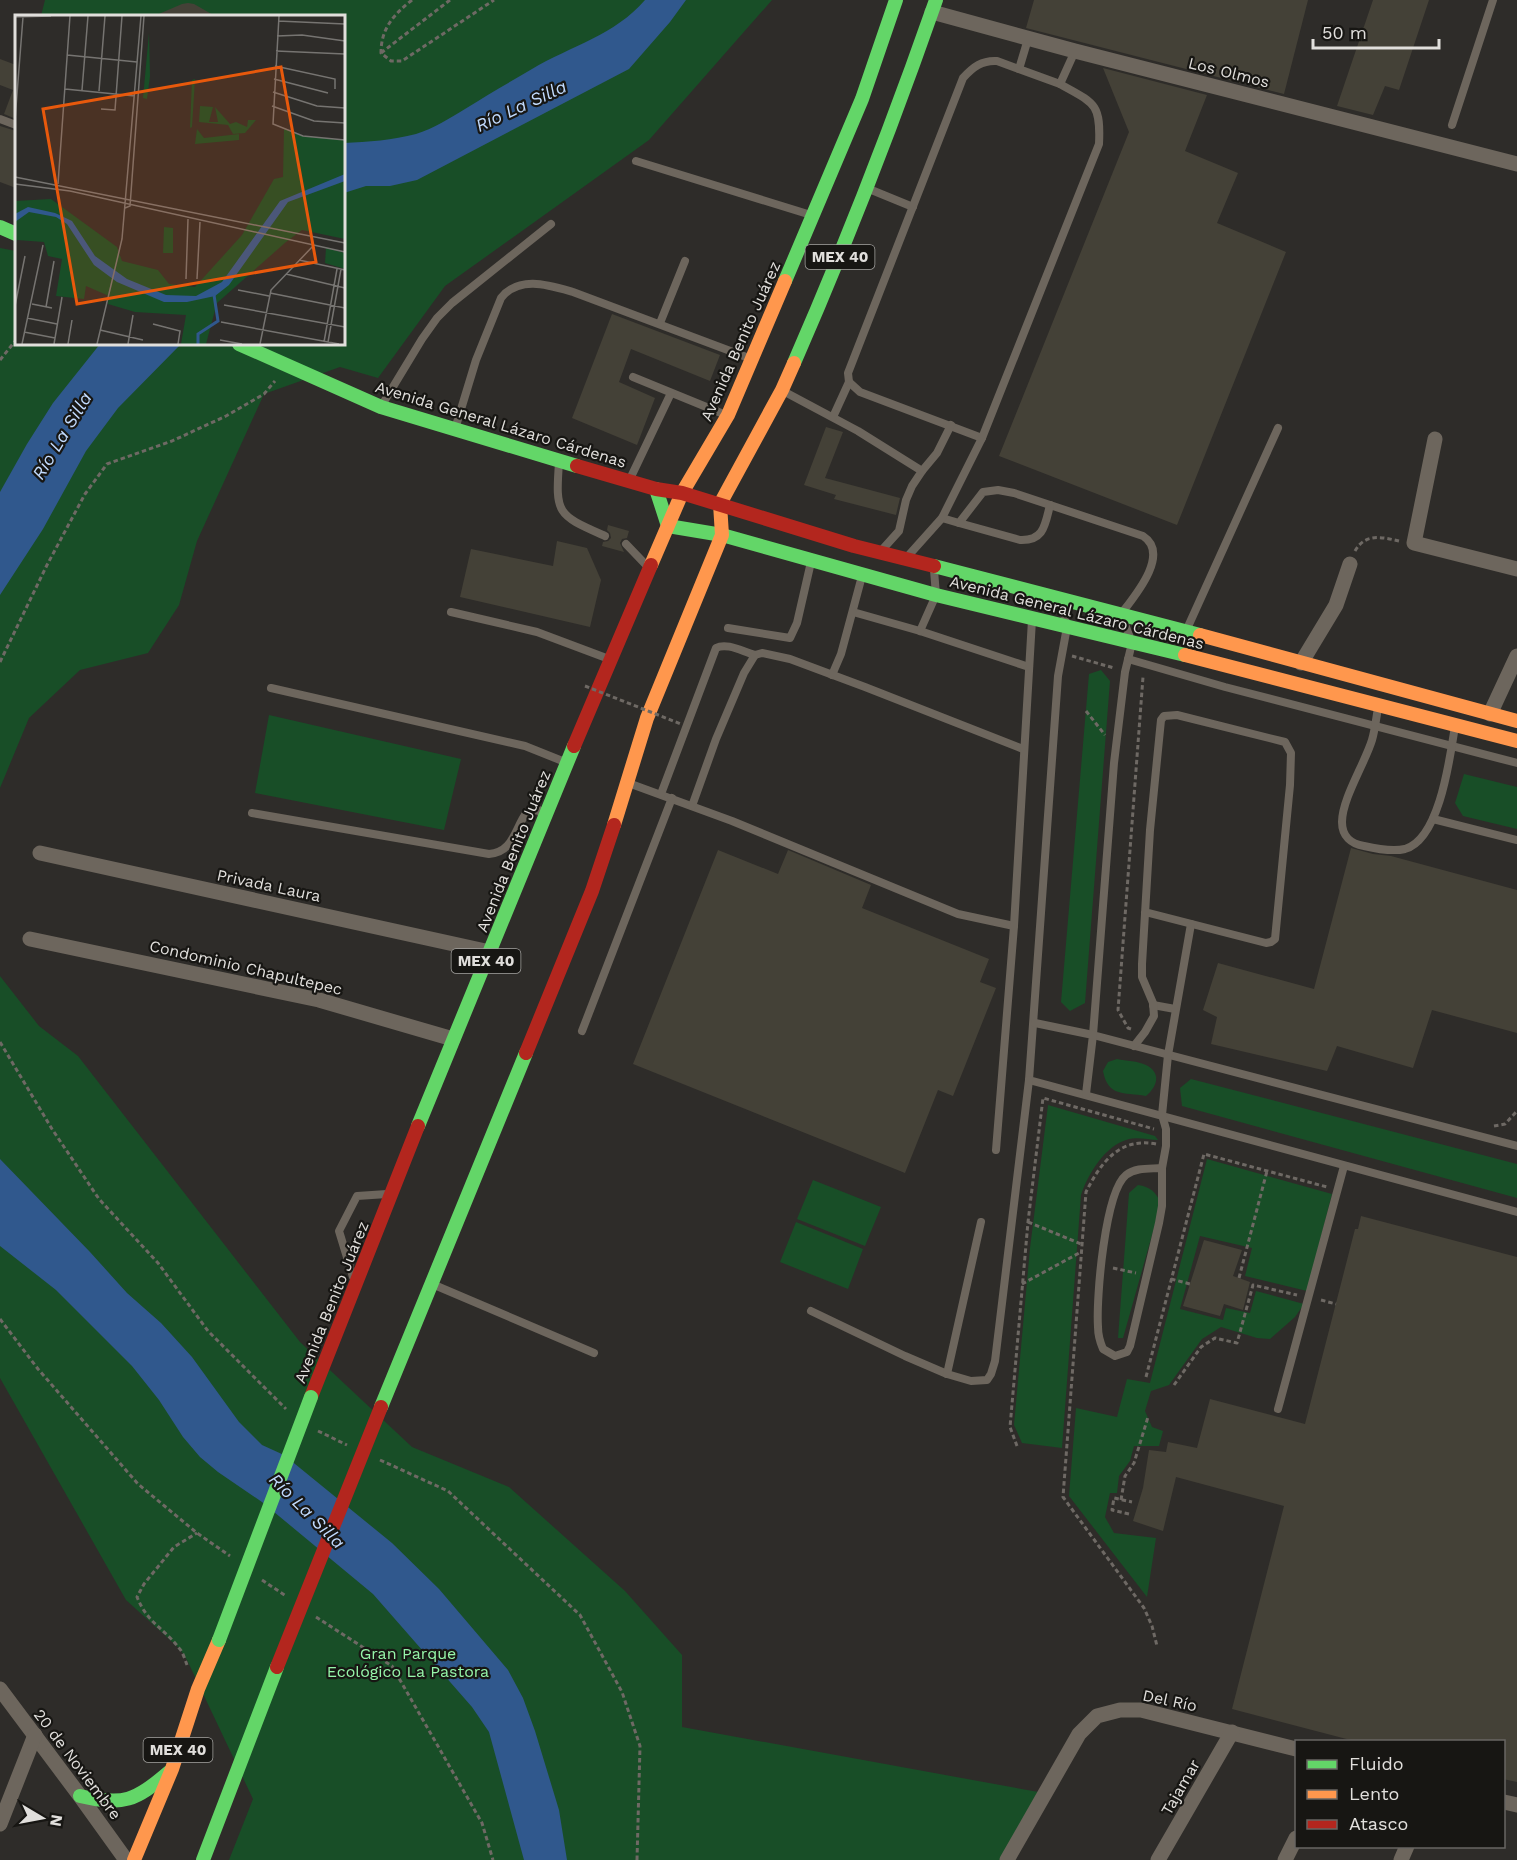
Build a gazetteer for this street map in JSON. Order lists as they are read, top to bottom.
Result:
{
  "streets": {
    "main road": ["MEX 40", "Avenida Benito Juárez", "Avenida General Lázaro Cárdenas"],
    "street": [
      "Los Olmos",
      "Privada Laura",
      "Condominio Chapultepec",
      "Del Río",
      "20 de Noviembre",
      "Tajamar"
    ]
  },
  "crossings": [
    ["Los Olmos", "MEX 40"],
    ["MEX 40", "Avenida General Lázaro Cárdenas"],
    ["Avenida Benito Juárez", "Avenida General Lázaro Cárdenas"],
    ["Avenida Benito Juárez", "Privada Laura"],
    ["Avenida Benito Juárez", "Condominio Chapultepec"],
    ["Del Río", "Tajamar"]
  ],
  "water": ["Río La Silla"],
  "parks": ["Gran Parque Ecológico La Pastora"],
  "legend": ["Fluido", "Lento", "Atasco"],
  "scale_bar": "50 m",
  "north": "right"
}
